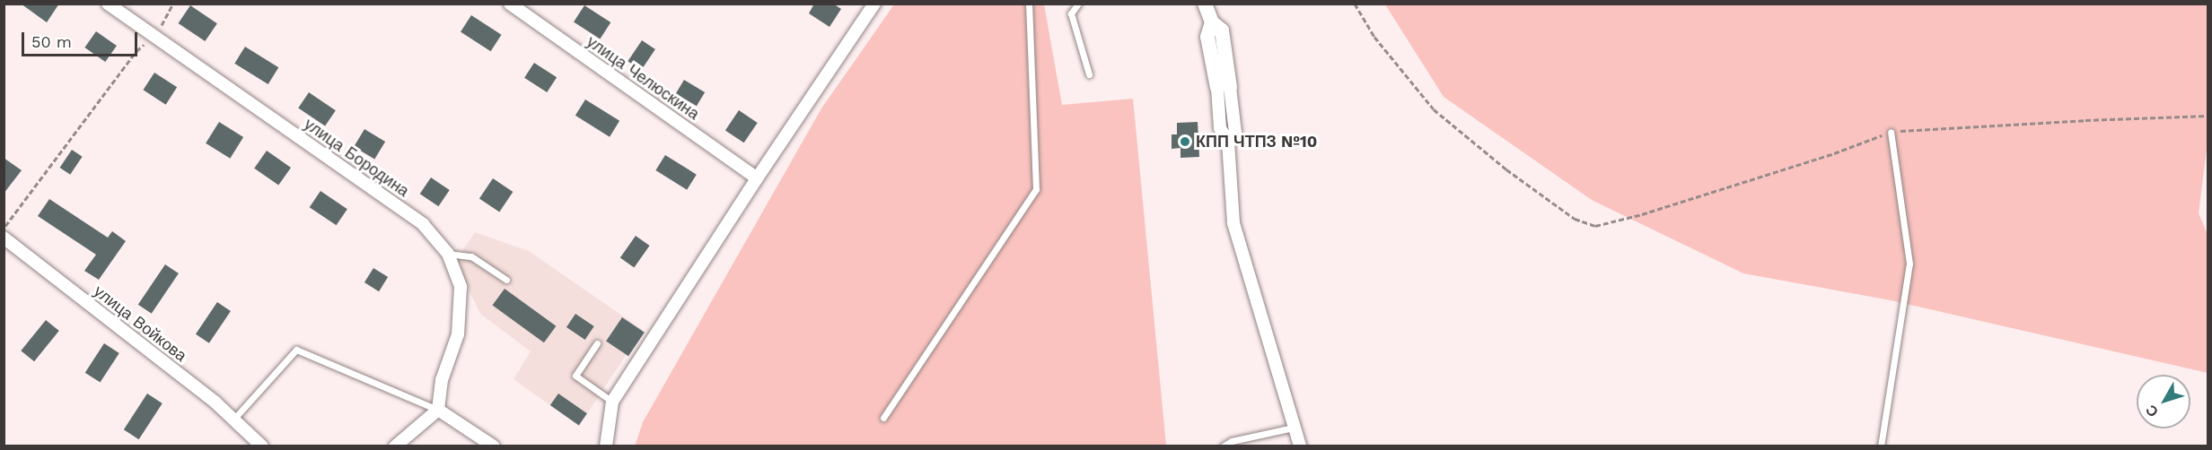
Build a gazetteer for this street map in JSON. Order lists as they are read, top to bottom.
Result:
{
  "streets": {
    "street": ["улица Челюскина", "улица Бородина", "улица Войкова"]
  },
  "places": ["КПП ЧТПЗ №10"],
  "scale_bar": "50 m",
  "north": "bottom left"
}
